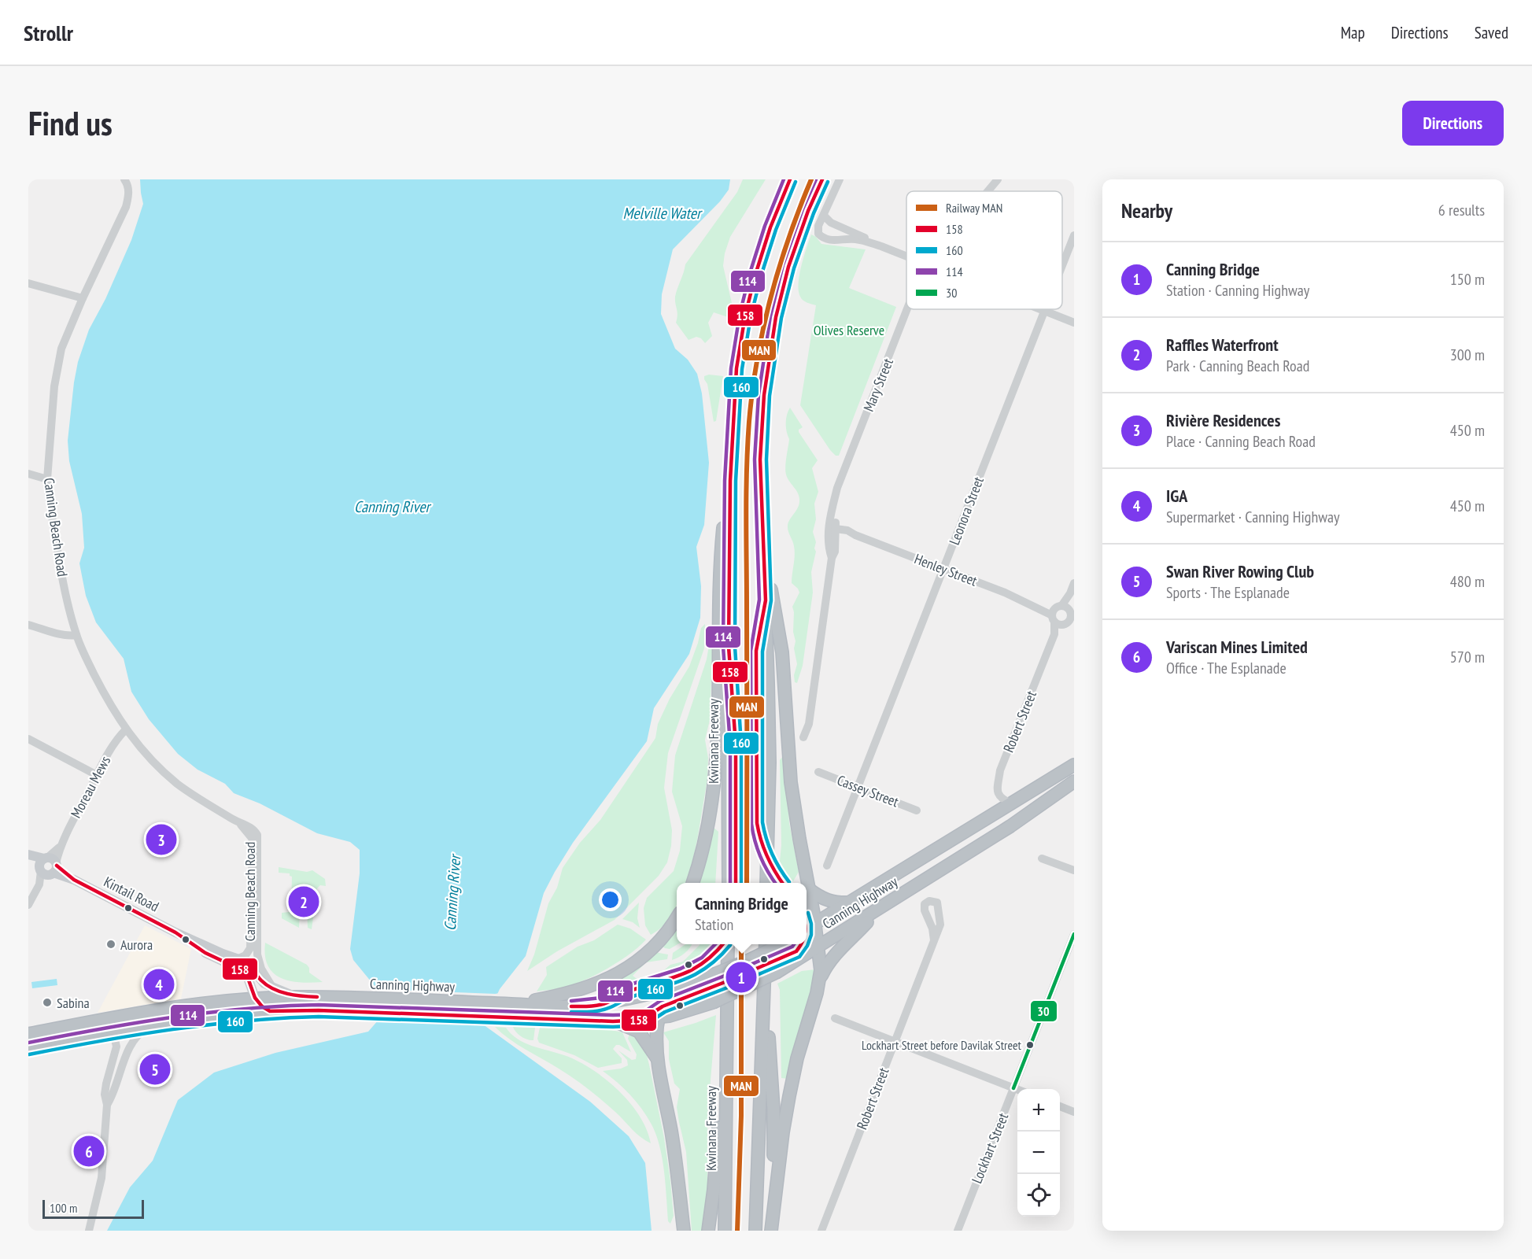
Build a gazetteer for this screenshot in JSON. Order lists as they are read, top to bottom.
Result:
{
  "streets": {
    "highway": ["Kwinana Freeway", "Canning Highway"],
    "main road": ["Kintail Road"],
    "street": [
      "Mary Street",
      "Leonora Street",
      "Canning Beach Road",
      "Henley Street",
      "Robert Street",
      "Moreau Mews",
      "Cassey Street",
      "Lockhart Street"
    ]
  },
  "crossings": [
    ["Mary Street", "Henley Street"],
    ["Leonora Street", "Henley Street"],
    ["Leonora Street", "Cassey Street"],
    ["Canning Beach Road", "Moreau Mews"],
    ["Canning Beach Road", "Kintail Road"],
    ["Henley Street", "Robert Street"],
    ["Robert Street", "Canning Highway"],
    ["Moreau Mews", "Kintail Road"],
    ["Kintail Road", "Canning Highway"]
  ],
  "water": ["Melville Water", "Canning River"],
  "parks": ["Olives Reserve"],
  "places": ["Aurora", "Sabina", "Lockhart Street before Davilak Street"],
  "lines": [
    "rail line MAN",
    "transit line 158",
    "transit line 114",
    "transit line 160",
    "transit line 30"
  ],
  "legend": [
    "Railway MAN",
    "158",
    "160",
    "114",
    "30"
  ],
  "scale_bar": "100 m",
  "page": {
    "header": "Strollr",
    "nav": ["Map", "Directions", "Saved"],
    "buttons": "Directions",
    "title": "Find us",
    "heading": ["Nearby", "6 results"],
    "list": [
      {
        "mark": "1",
        "name": "Canning Bridge",
        "note": "Station · Canning Highway",
        "value": "150 m"
      },
      {
        "mark": "2",
        "name": "Raffles Waterfront",
        "note": "Park · Canning Beach Road",
        "value": "300 m"
      },
      {
        "mark": "3",
        "name": "Rivière Residences",
        "note": "Place · Canning Beach Road",
        "value": "450 m"
      },
      {
        "mark": "4",
        "name": "IGA",
        "note": "Supermarket · Canning Highway",
        "value": "450 m"
      },
      {
        "mark": "5",
        "name": "Swan River Rowing Club",
        "note": "Sports · The Esplanade",
        "value": "480 m"
      },
      {
        "mark": "6",
        "name": "Variscan Mines Limited",
        "note": "Office · The Esplanade",
        "value": "570 m"
      }
    ],
    "pins": [
      "3",
      "2",
      "1",
      "4",
      "5",
      "6"
    ],
    "popup": ["Canning Bridge", "Station"],
    "map_buttons": ["+", "−"],
    "scale": "100 m"
  }
}
